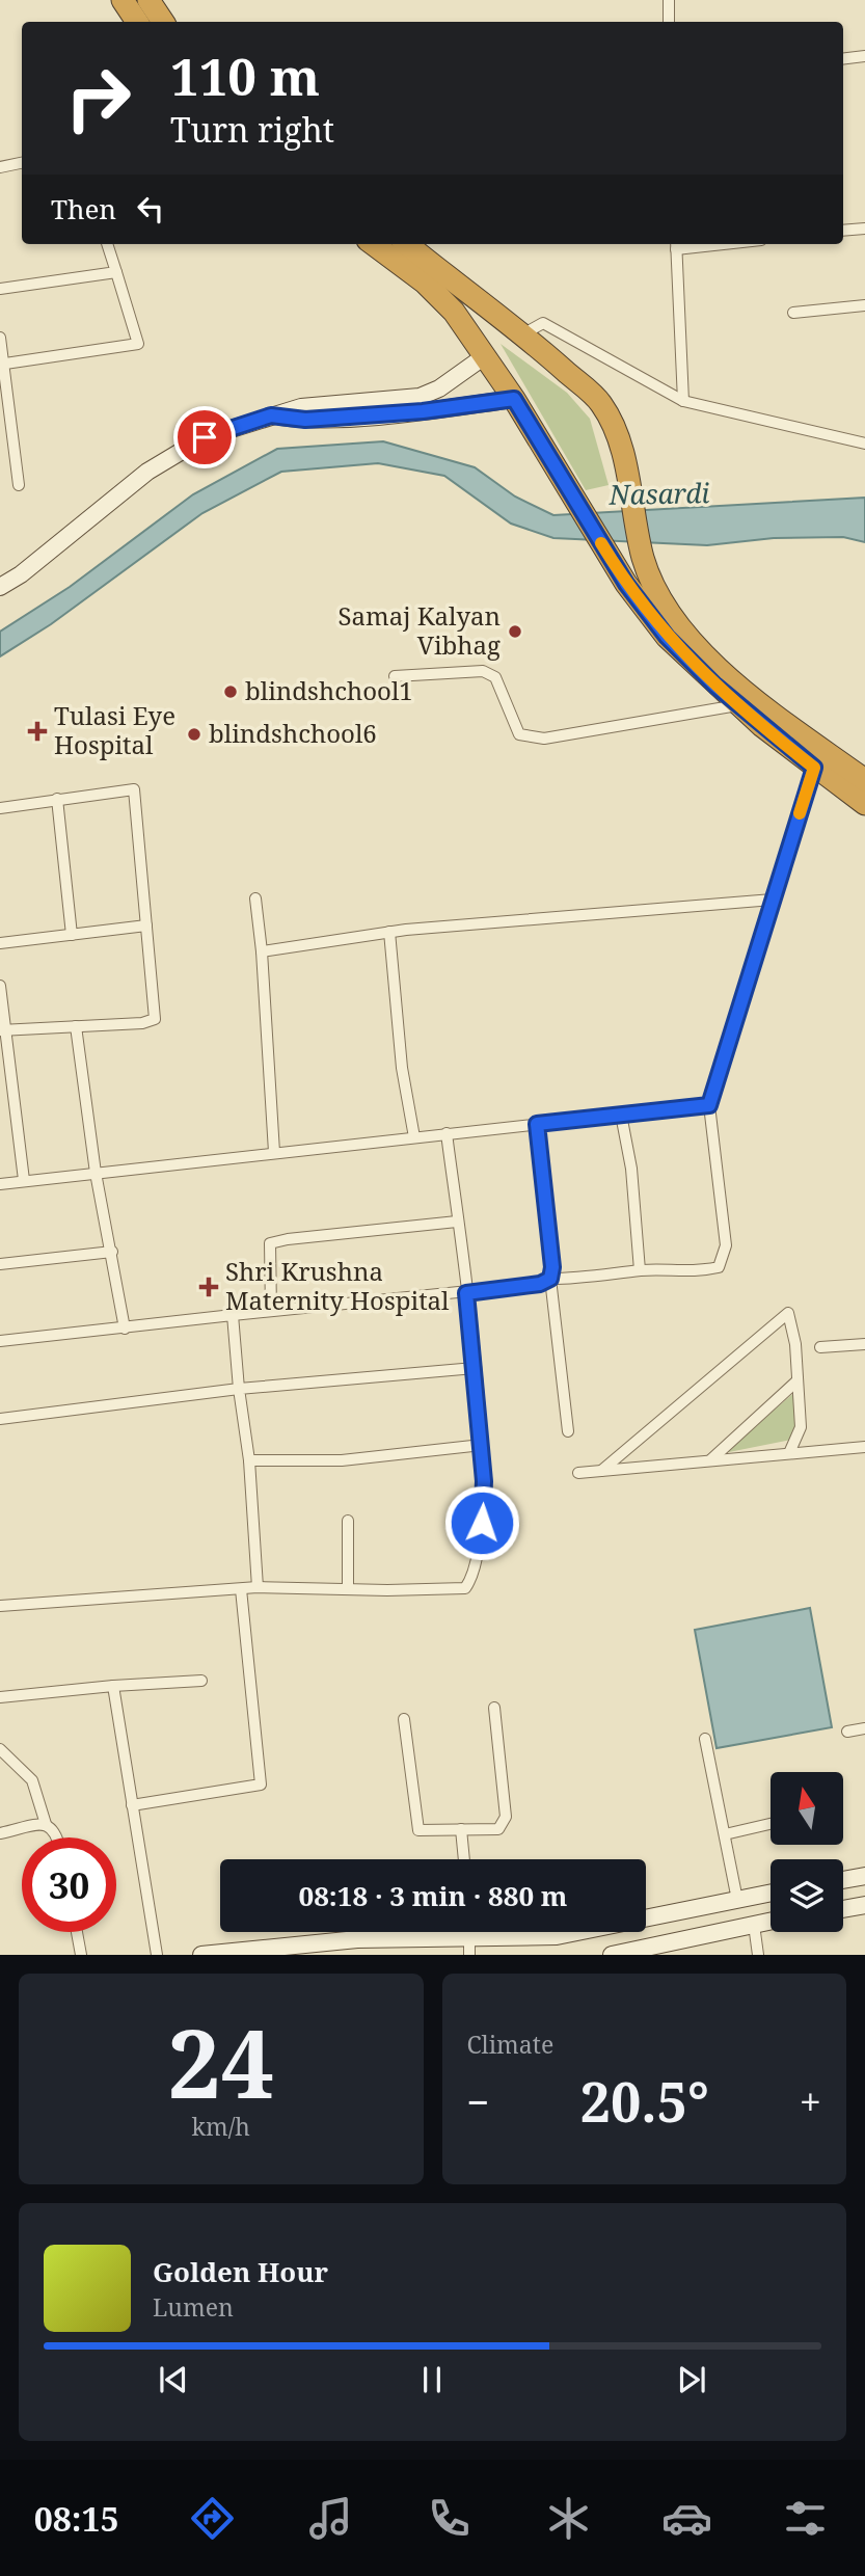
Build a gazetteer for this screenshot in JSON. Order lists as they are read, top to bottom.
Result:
{
  "water": ["Nasardi"],
  "places": {
    "other": ["Samaj Kalyan Vibhag", "blindshchool1", "blindshchool6"],
    "health": ["Tulasi Eye Hospital", "Shri Krushna Maternity Hospital"]
  },
  "north": "top",
  "page": {
    "turn": ["110 m", "Turn right"],
    "then": "Then",
    "limit": "30",
    "trip": "08:18 · 3 min · 880 m",
    "tile": [
      ["24", "km/h"],
      "Climate"
    ],
    "heat": ["−", "20.5°", "+"],
    "song": ["Golden Hour", "Lumen"],
    "tabs": "08:15"
  }
}
